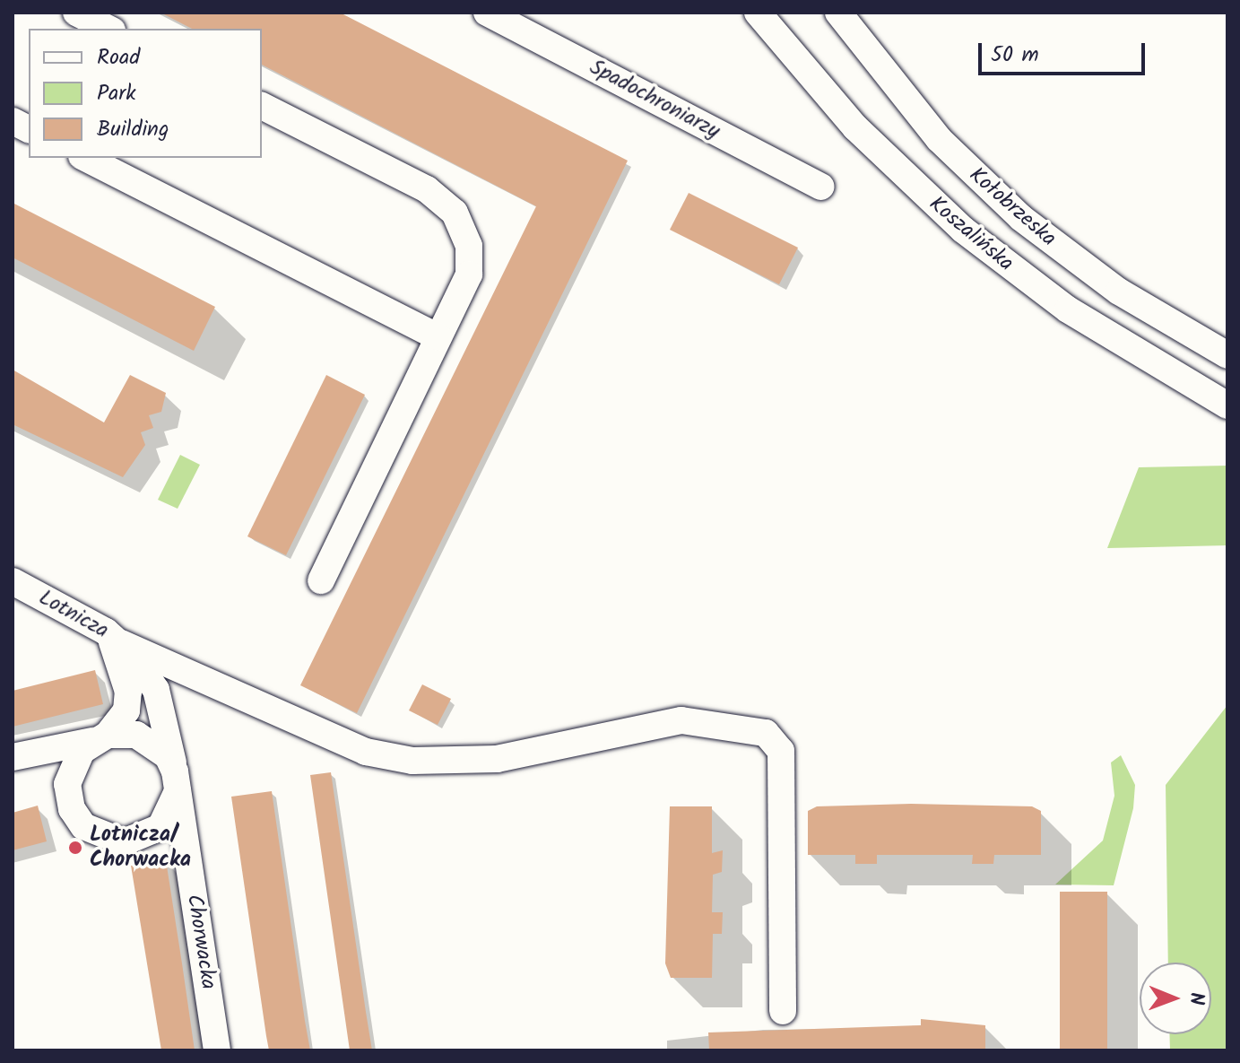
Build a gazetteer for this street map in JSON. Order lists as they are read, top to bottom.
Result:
{
  "streets": {
    "street": [
      "Spadochroniarzy",
      "Kołobrzeska",
      "Koszalińska",
      "Lotnicza",
      "Chorwacka"
    ]
  },
  "crossings": [
    ["Lotnicza", "Chorwacka"]
  ],
  "places": ["Lotnicza/ Chorwacka"],
  "legend": ["Road", "Park", "Building"],
  "scale_bar": "50 m",
  "north": "right"
}
